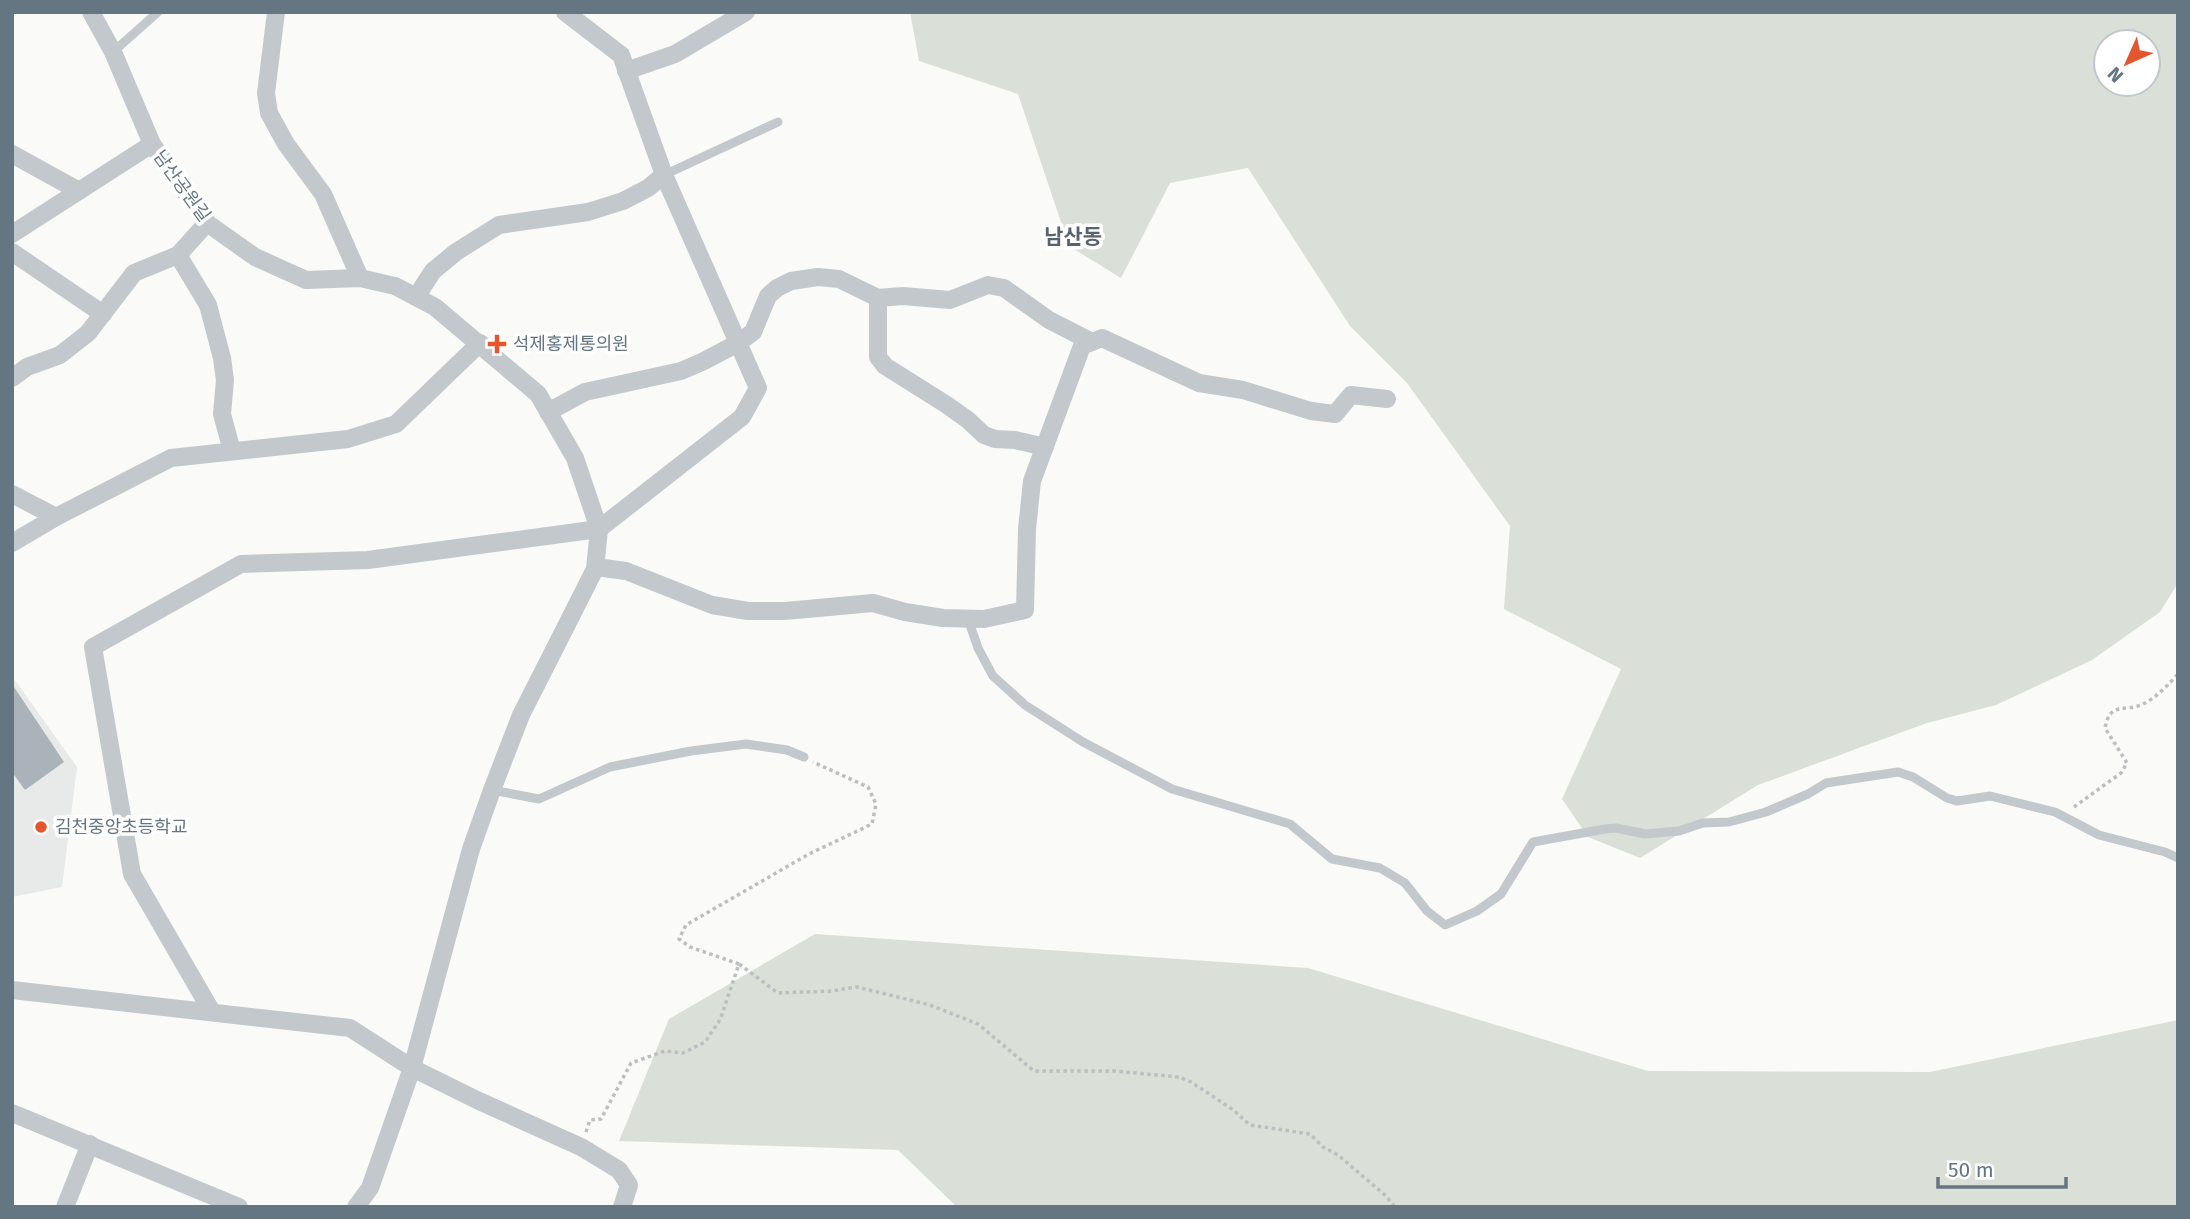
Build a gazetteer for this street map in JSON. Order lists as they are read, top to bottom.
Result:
{
  "streets": {
    "street": ["남산공원길"]
  },
  "districts": ["남산동"],
  "places": {
    "health": ["석제홍제통의원"],
    "other": ["김천중앙초등학교"]
  },
  "scale_bar": "50 m",
  "north": "bottom left"
}
